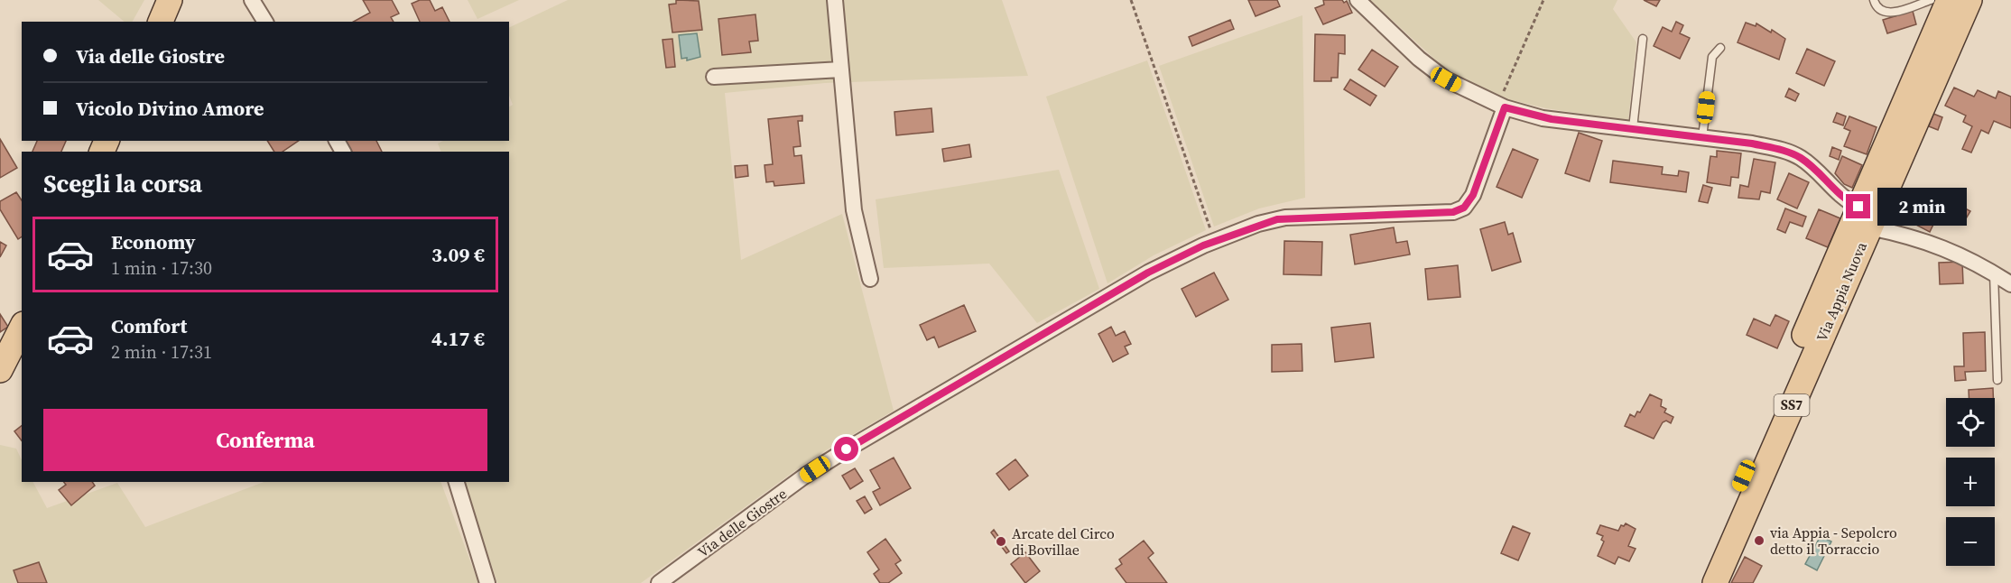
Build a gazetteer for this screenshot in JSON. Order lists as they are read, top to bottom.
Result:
{
  "streets": {
    "main road": ["Via Appia Nuova", "SS7"],
    "street": ["Via delle Giostre"]
  },
  "places": ["via Appia - Sepolcro detto il Torraccio", "Arcate del Circo di Bovillae"],
  "page": {
    "banner": ["Via delle Giostre", "Vicolo Divino Amore"],
    "heading": "Scegli la corsa",
    "bubble": "2 min",
    "list": [
      {
        "name": "Economy",
        "note": "1 min · 17:30",
        "value": "3.09 €"
      },
      {
        "name": "Comfort",
        "note": "2 min · 17:31",
        "value": "4.17 €"
      }
    ],
    "map_buttons": ["+", "−"],
    "buttons": "Conferma"
  }
}
